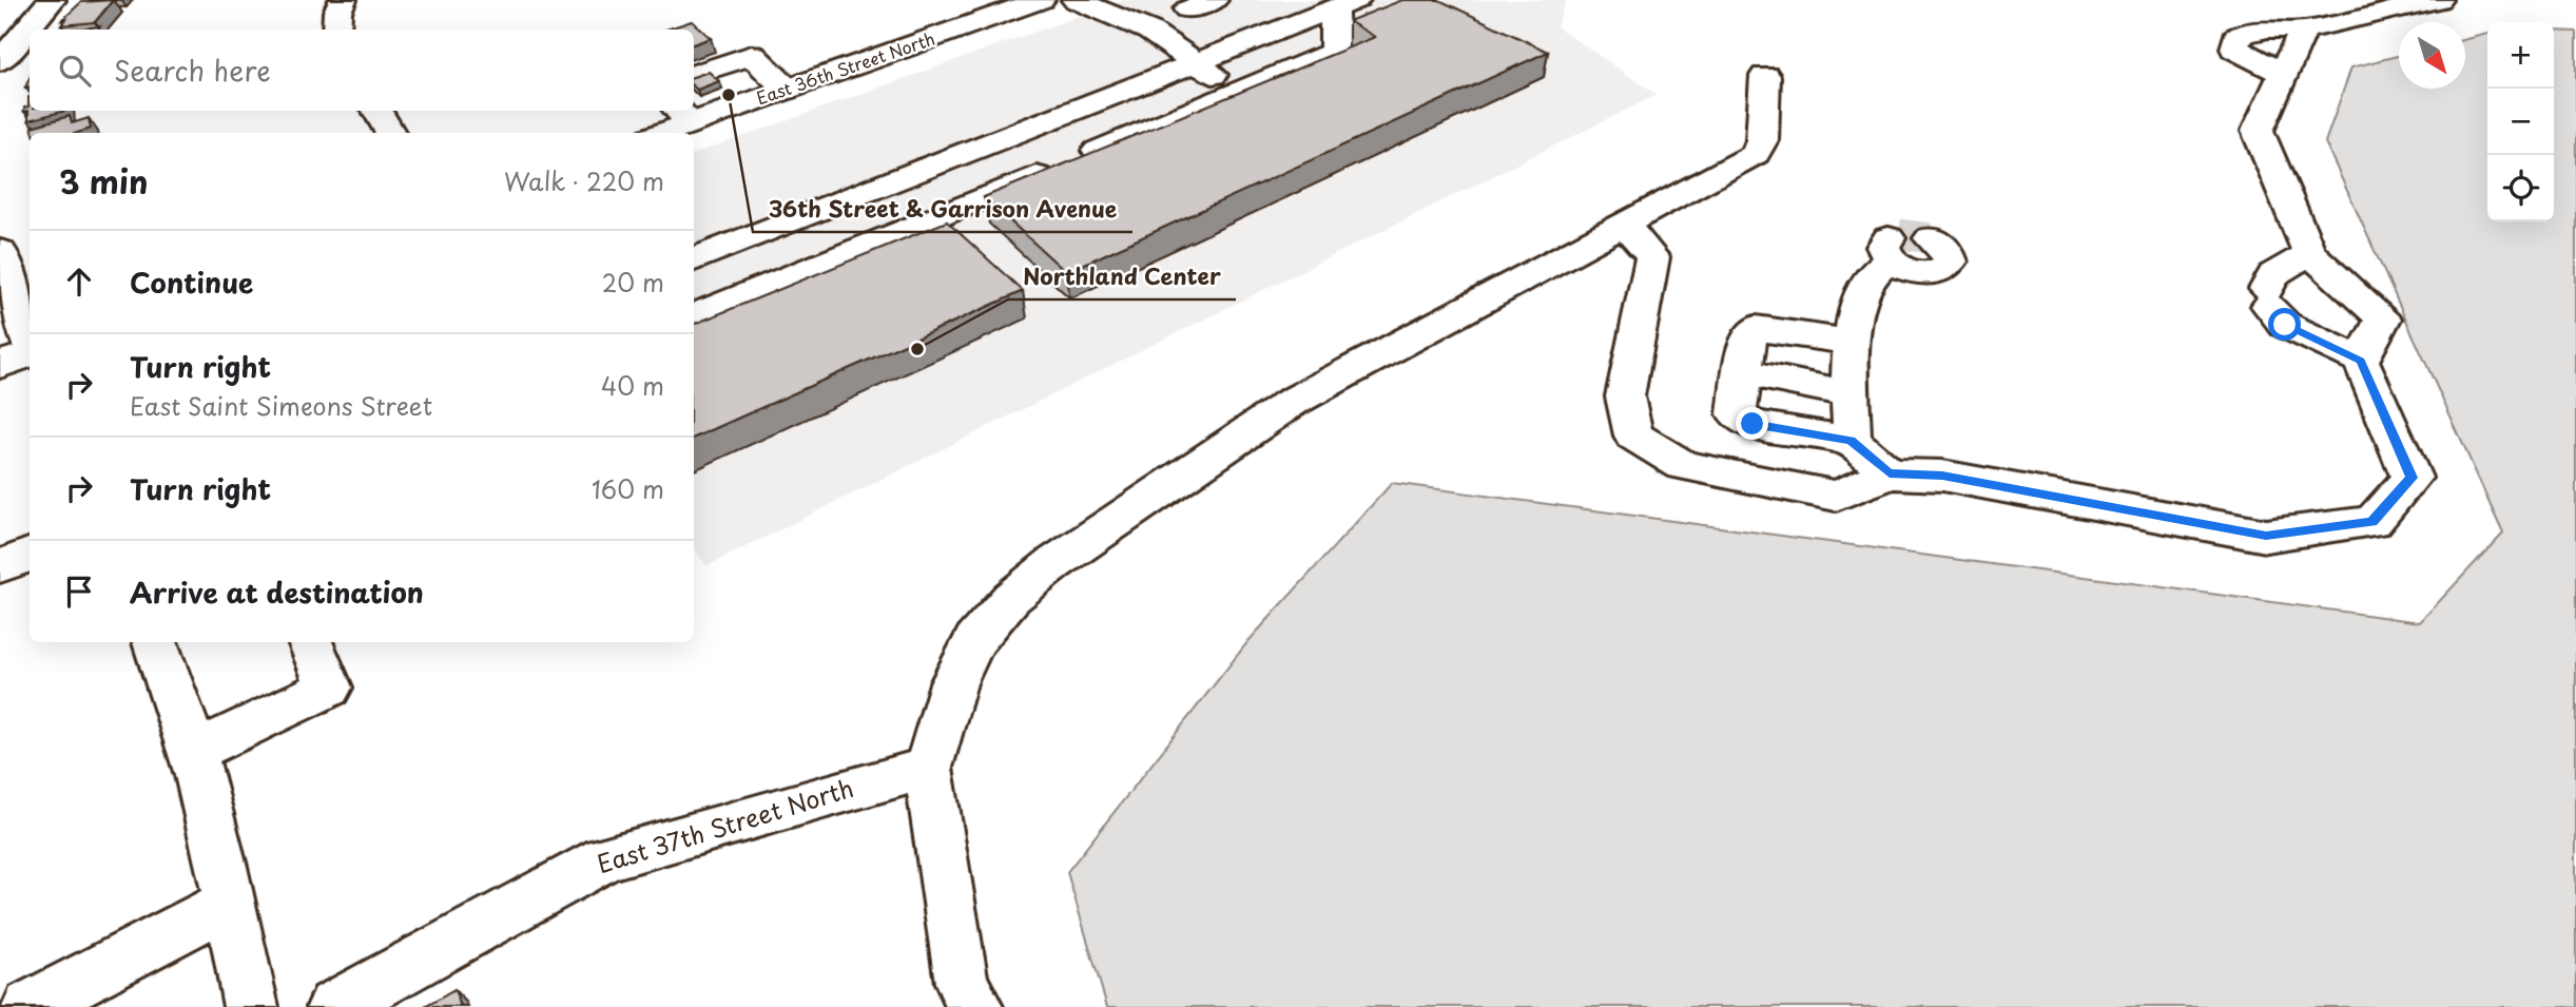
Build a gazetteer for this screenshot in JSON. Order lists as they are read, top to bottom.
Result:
{
  "streets": {
    "street": ["East 36th Street North", "East 37th Street North"]
  },
  "places": ["36th Street & Garrison Avenue", "Northland Center"],
  "north": "bottom right",
  "page": {
    "map_buttons": ["+", "−"],
    "search": "Search here",
    "heading": ["3 min", "Walk · 220 m"],
    "list": [
      ["Continue", "20 m"],
      ["Turn right", "East Saint Simeons Street", "40 m"],
      ["Turn right", "160 m"],
      "Arrive at destination"
    ]
  }
}
